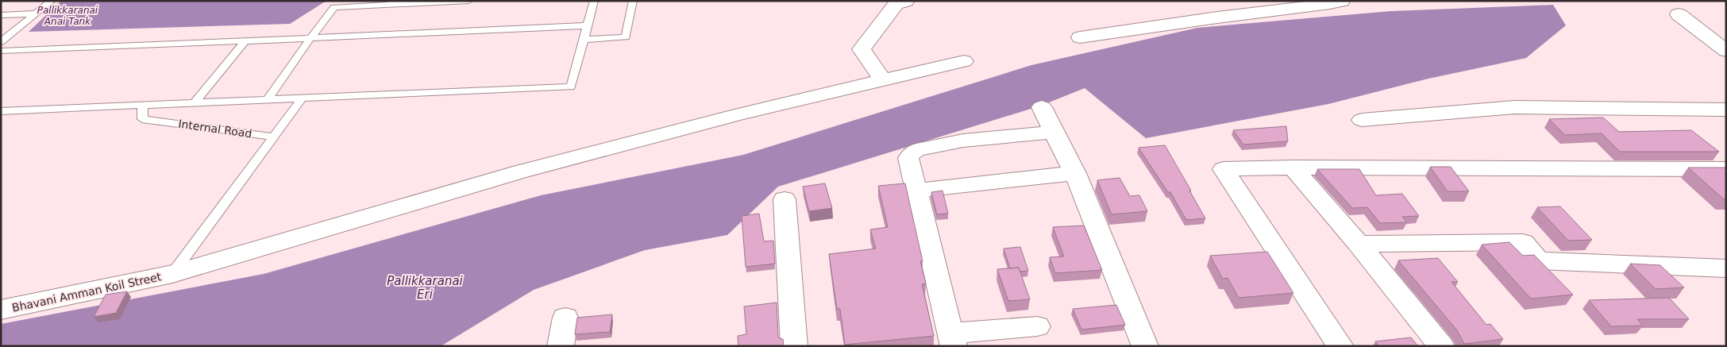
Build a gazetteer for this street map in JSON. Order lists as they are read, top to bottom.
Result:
{
  "streets": {
    "street": ["Bhavani Amman Koil Street"],
    "lane": ["Internal Road"]
  },
  "crossings": [
    ["Internal Road", "Bhavani Amman Koil Street"]
  ],
  "water": ["Pallikkaranai Anai Tank", "Pallikkaranai Eri"]
}
